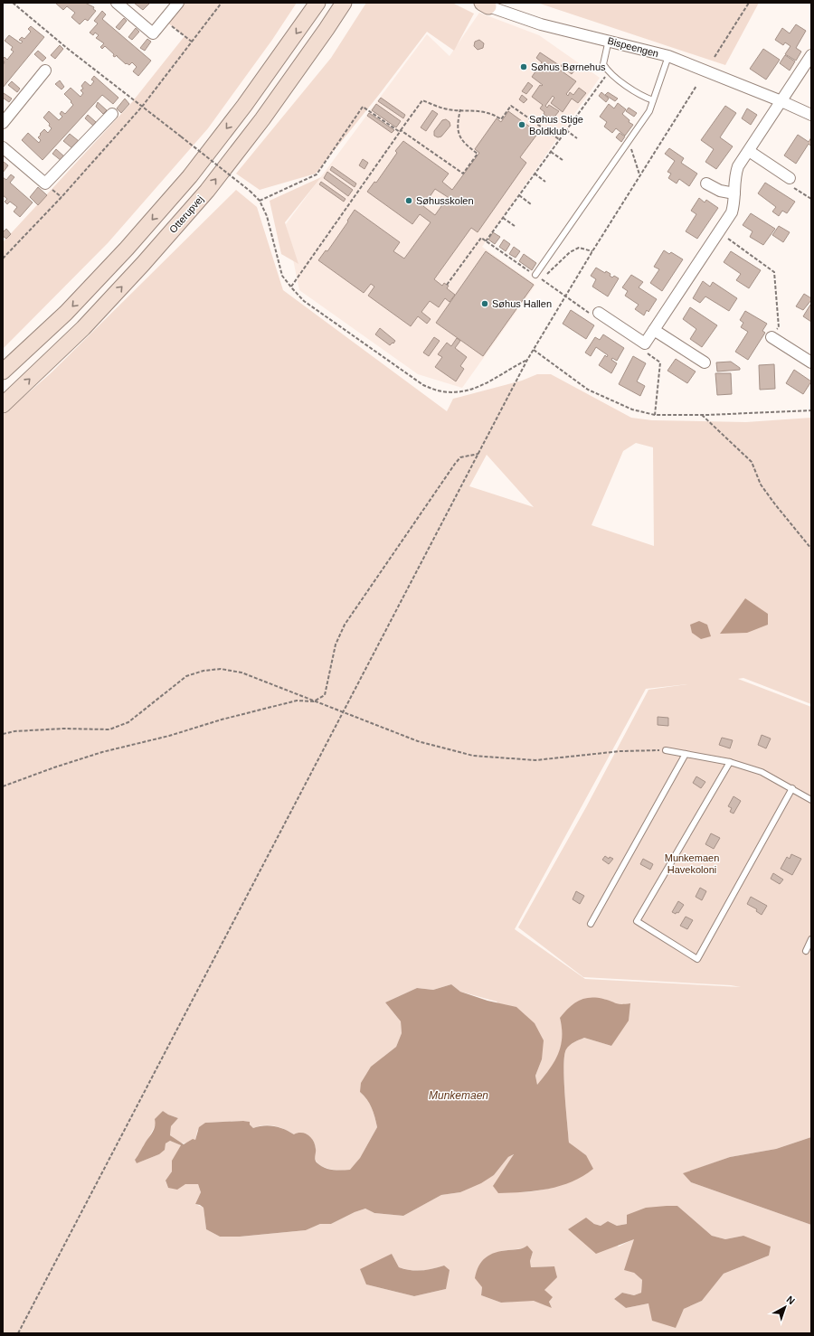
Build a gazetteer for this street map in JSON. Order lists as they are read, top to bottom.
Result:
{
  "streets": {
    "main road": ["Otterupvej"],
    "street": ["Bispeengen"]
  },
  "water": ["Munkemaen"],
  "parks": ["Munkemaen Havekoloni"],
  "places": [
    "Søhus Børnehus",
    "Søhus Stige Boldklub",
    "Søhusskolen",
    "Søhus Hallen"
  ],
  "north": "top right"
}
